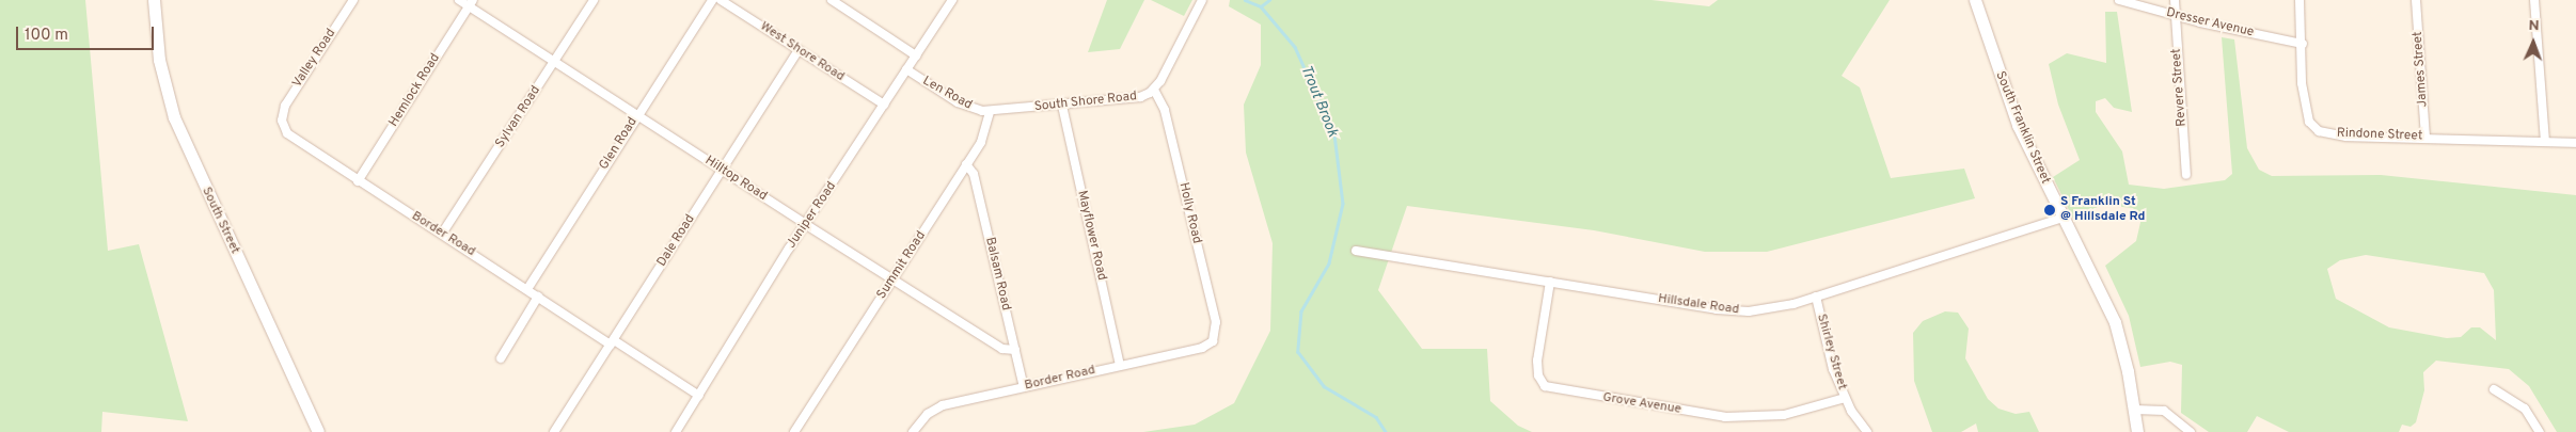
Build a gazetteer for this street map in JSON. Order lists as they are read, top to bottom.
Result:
{
  "streets": {
    "main road": ["South Franklin Street", "South Street"],
    "street": [
      "Dresser Avenue",
      "West Shore Road",
      "Valley Road",
      "James Street",
      "Revere Street",
      "Hemlock Road",
      "Len Road",
      "South Shore Road",
      "Sylvan Road",
      "Rindone Street",
      "Glen Road",
      "Hilltop Road",
      "Holly Road",
      "Juniper Road",
      "Border Road",
      "Mayflower Road",
      "Dale Road",
      "Summit Road",
      "Balsam Road",
      "Hillsdale Road",
      "Shirley Street",
      "Grove Avenue"
    ]
  },
  "crossings": [
    ["Dresser Avenue", "Revere Street"],
    ["Dresser Avenue", "Rindone Street"],
    ["West Shore Road", "Juniper Road"],
    ["West Shore Road", "Dale Road"],
    ["Valley Road", "Border Road"],
    ["James Street", "Rindone Street"],
    ["Hemlock Road", "Hilltop Road"],
    ["Hemlock Road", "Border Road"],
    ["Len Road", "South Shore Road"],
    ["Len Road", "Juniper Road"],
    ["Len Road", "Summit Road"],
    ["South Shore Road", "Holly Road"],
    ["South Shore Road", "Mayflower Road"],
    ["South Shore Road", "Summit Road"],
    ["Sylvan Road", "Hilltop Road"],
    ["Sylvan Road", "Border Road"],
    ["South Franklin Street", "Hillsdale Road"],
    ["Glen Road", "Hilltop Road"],
    ["Glen Road", "Border Road"],
    ["Hilltop Road", "Juniper Road"],
    ["Hilltop Road", "Dale Road"],
    ["Hilltop Road", "Summit Road"],
    ["Hilltop Road", "Balsam Road"],
    ["Holly Road", "Border Road"],
    ["Juniper Road", "Border Road"],
    ["Border Road", "Mayflower Road"],
    ["Border Road", "Dale Road"],
    ["Border Road", "Balsam Road"],
    ["Summit Road", "Balsam Road"],
    ["Hillsdale Road", "Shirley Street"],
    ["Hillsdale Road", "Grove Avenue"],
    ["Shirley Street", "Grove Avenue"]
  ],
  "water": ["Trout Brook"],
  "places": ["S Franklin St @ Hillsdale Rd"],
  "scale_bar": "100 m",
  "north": "top"
}
